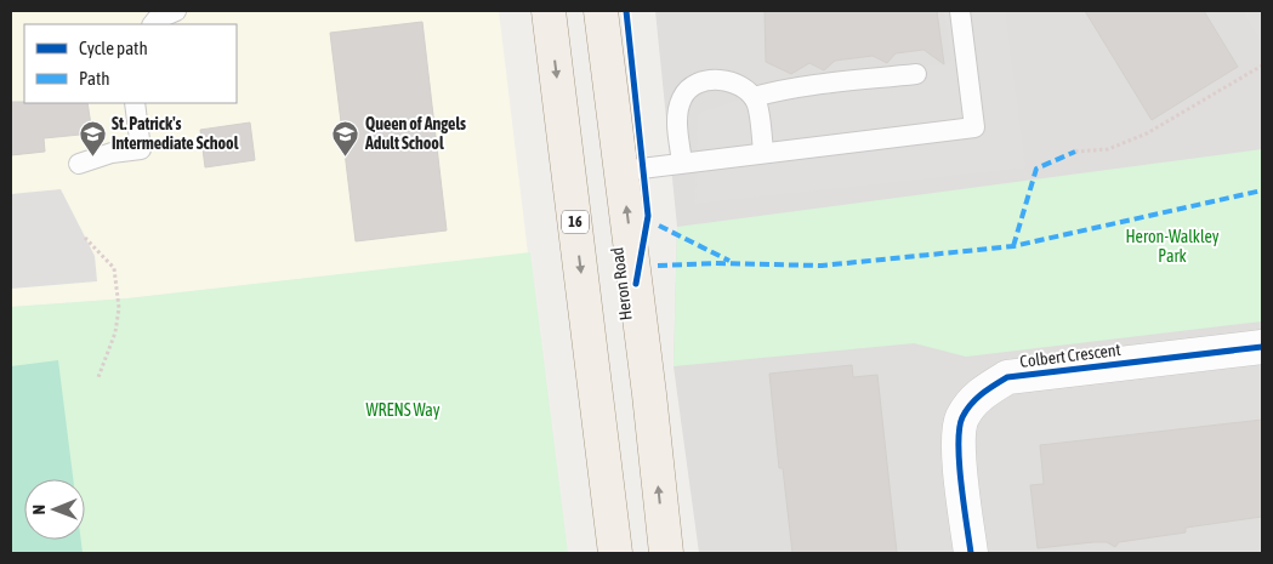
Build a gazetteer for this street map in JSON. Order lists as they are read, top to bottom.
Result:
{
  "streets": {
    "main road": ["16", "Heron Road"],
    "street": ["Colbert Crescent"]
  },
  "parks": ["Heron-Walkley Park", "WRENS Way"],
  "places": {
    "school or university": ["St. Patrick's Intermediate School", "Queen of Angels Adult School"]
  },
  "legend": ["Cycle path", "Path"],
  "north": "left"
}
